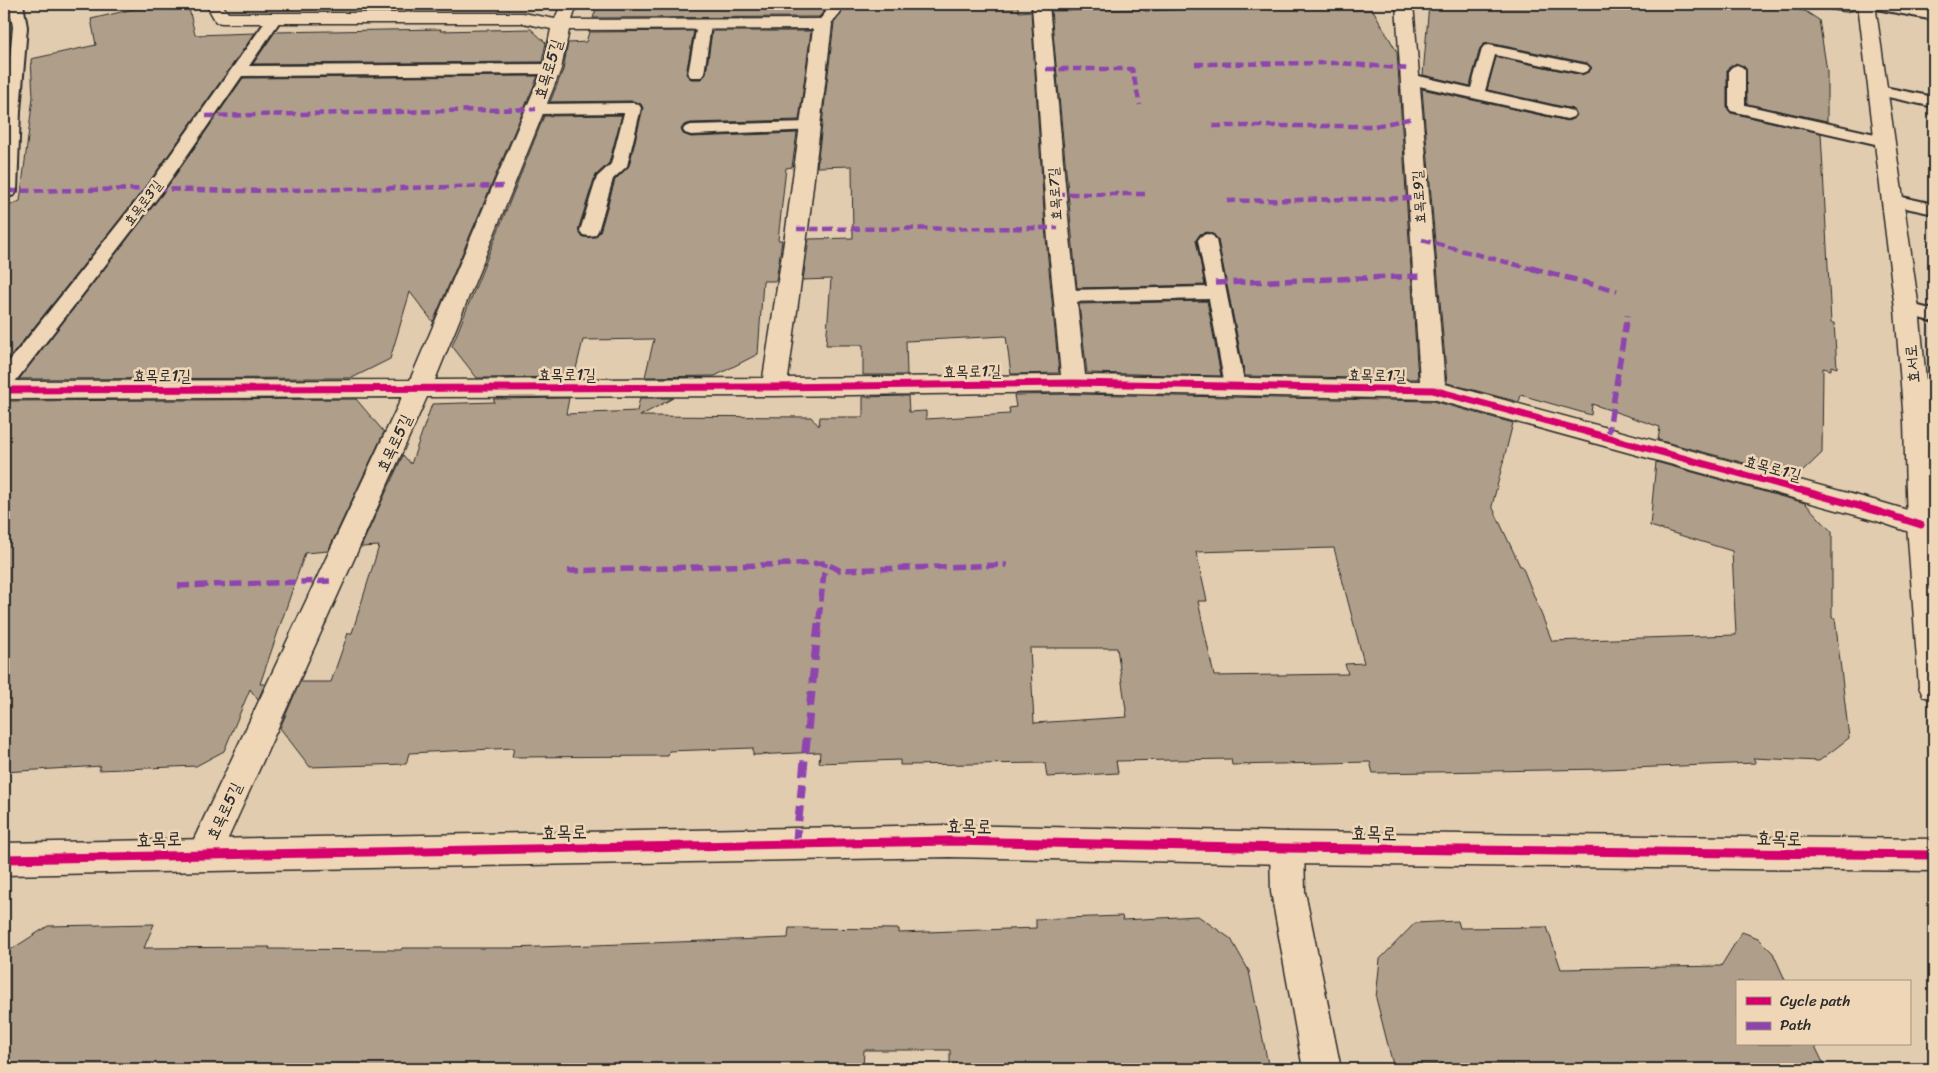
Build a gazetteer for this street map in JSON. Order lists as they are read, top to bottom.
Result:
{
  "streets": {
    "street": [
      "효목로5길",
      "효목로7길",
      "효목로9길",
      "효서로",
      "효목로1길",
      "효목로"
    ],
    "lane": ["효목로3길"]
  },
  "crossings": [
    ["효목로5길", "효목로3길"],
    ["효목로5길", "효목로1길"],
    ["효목로5길", "효목로"],
    ["효목로7길", "효목로1길"],
    ["효목로9길", "효목로1길"],
    ["효서로", "효목로1길"]
  ],
  "legend": ["Cycle path", "Path"]
}
